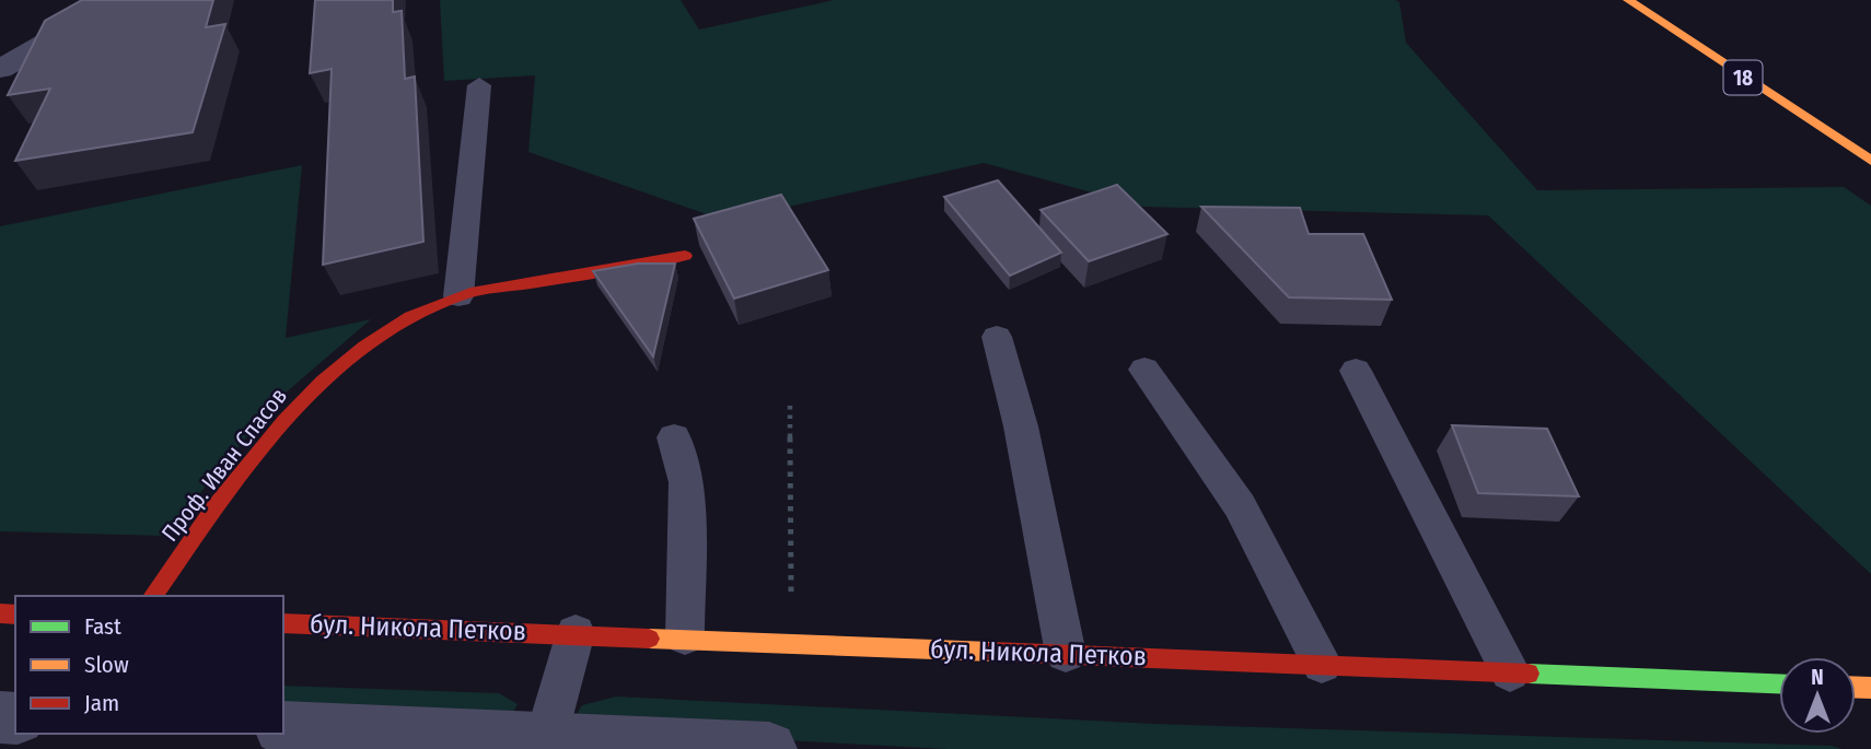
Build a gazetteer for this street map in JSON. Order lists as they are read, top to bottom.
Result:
{
  "streets": {
    "main road": ["18", "Проф. Иван Спасов", "бул. Никола Петков"]
  },
  "legend": ["Fast", "Slow", "Jam"],
  "north": "top"
}
